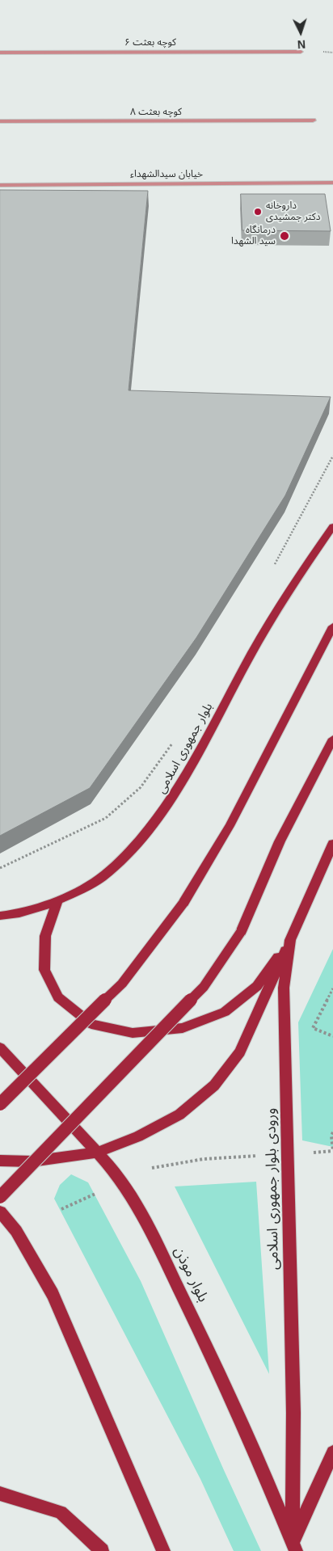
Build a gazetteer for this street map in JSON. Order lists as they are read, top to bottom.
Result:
{
  "streets": {
    "main road": ["بلوار جمهوری اسلامی", "ورودی بلوار جمهوری اسلامی", "بلوار موذن"],
    "street": ["کوچه بعثت ۶", "کوچه بعثت ۸", "خیابان سیدالشهداء"]
  },
  "crossings": [
    ["ورودی بلوار جمهوری اسلامی", "بلوار موذن"]
  ],
  "places": ["داروخانه دکتر جمشیدی", "درمانگاه سید الشهدا"],
  "north": "bottom"
}
